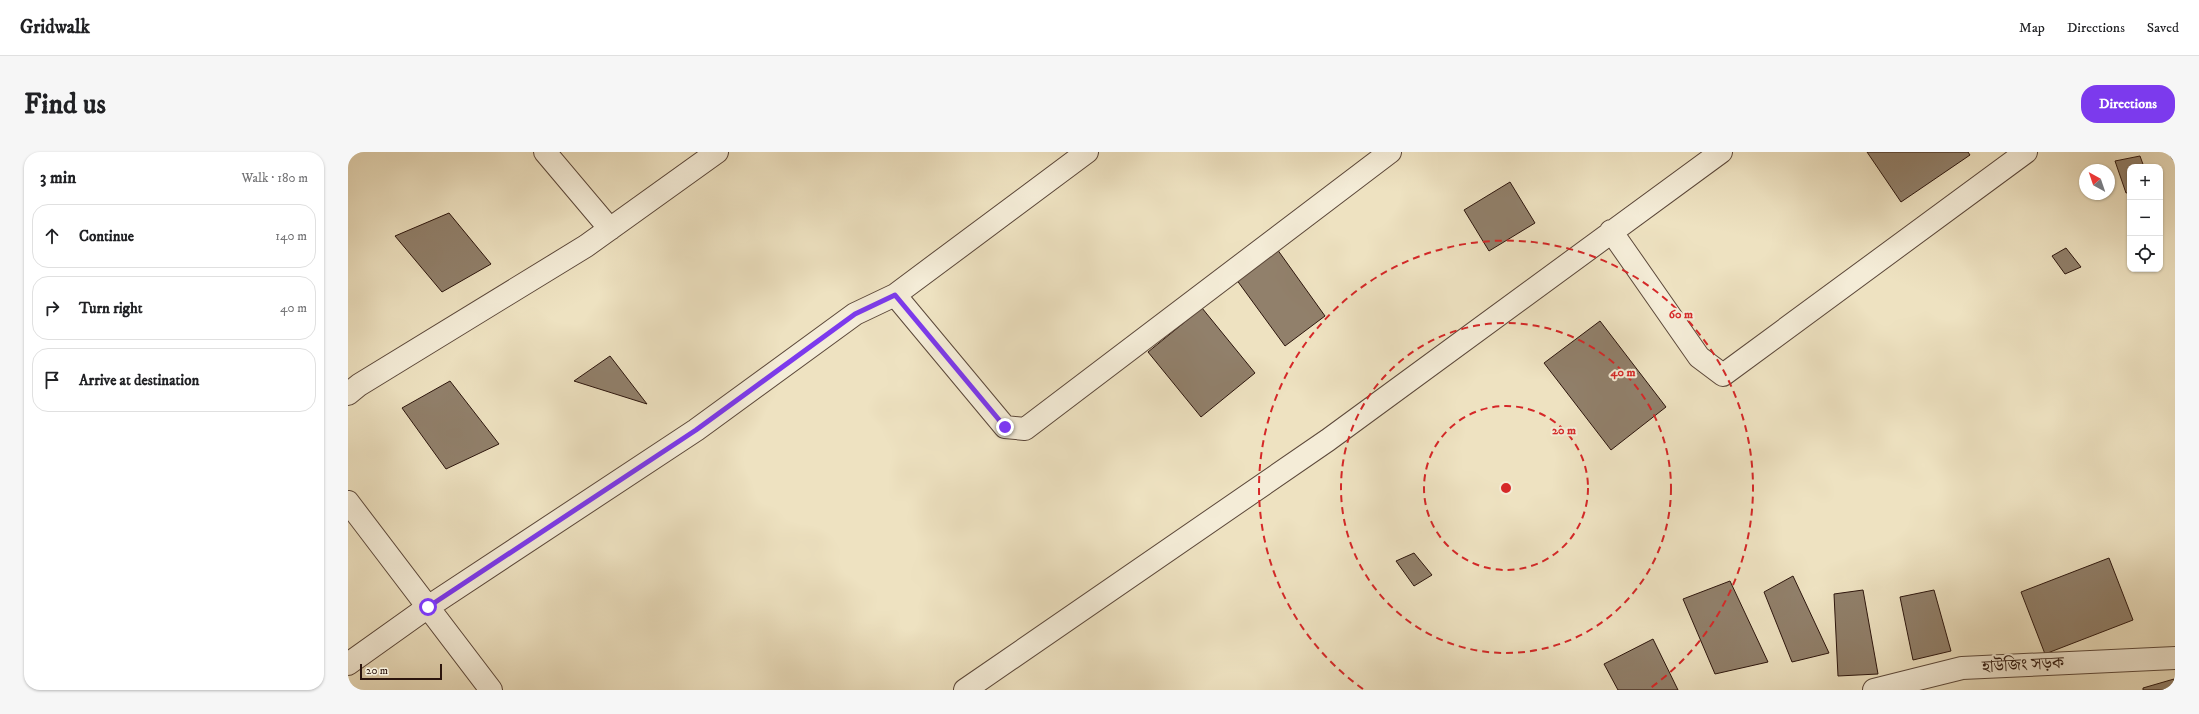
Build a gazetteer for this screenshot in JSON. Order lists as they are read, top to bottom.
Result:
{
  "streets": {
    "street": ["হাউজিং সড়ক"]
  },
  "scale_bar": "20 m",
  "north": "top left",
  "page": {
    "header": "Gridwalk",
    "nav": ["Map", "Directions", "Saved"],
    "buttons": "Directions",
    "title": "Find us",
    "heading": ["3 min", "Walk · 180 m"],
    "map_buttons": ["+", "−"],
    "list": [
      ["Continue", "140 m"],
      ["Turn right", "40 m"],
      "Arrive at destination"
    ],
    "scale": "20 m"
  },
  "rings": ["60 m", "40 m", "20 m"]
}
